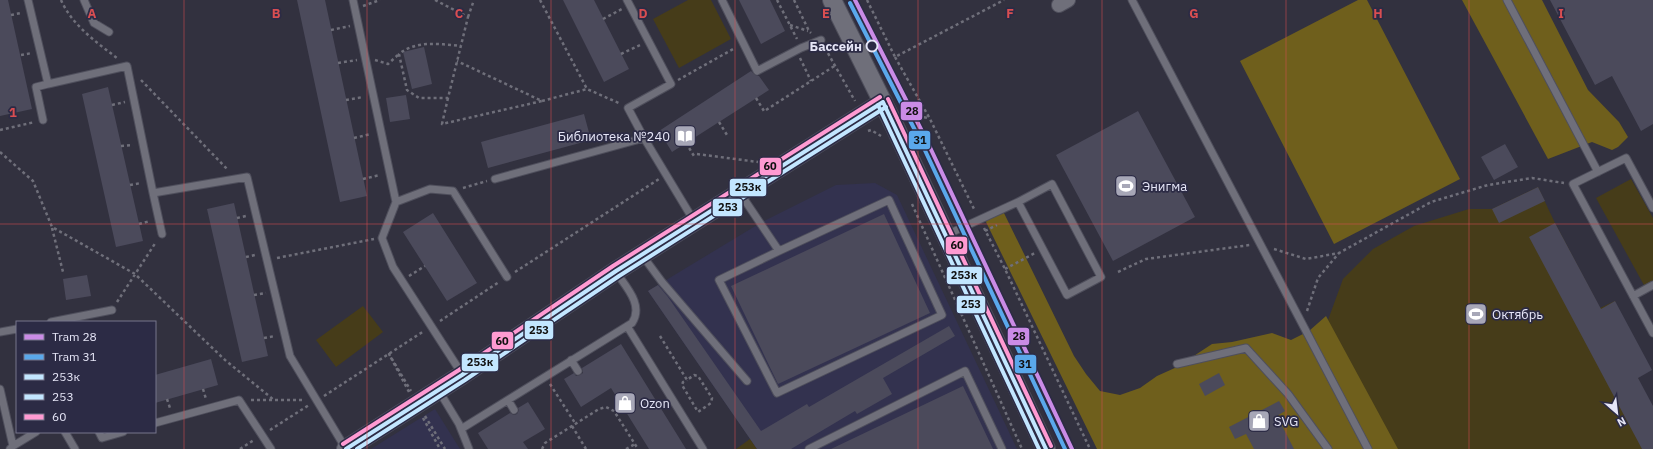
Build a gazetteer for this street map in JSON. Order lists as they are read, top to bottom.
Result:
{
  "places": {
    "other": ["Бассейн"],
    "library": ["Библиотека №240"],
    "sports": ["Энигма", "Октябрь"],
    "shop": ["Ozon", "SVG"]
  },
  "lines": [
    "tram line 28",
    "tram line 31",
    "transit line 60",
    "transit line 253к",
    "transit line 253"
  ],
  "legend": [
    "Tram 28",
    "Tram 31",
    "253к",
    "253",
    "60"
  ],
  "north": "bottom right",
  "grid": {
    "columns": [
      "A",
      "B",
      "C",
      "D",
      "E",
      "F",
      "G",
      "H",
      "I"
    ],
    "rows": ["1"]
  }
}
